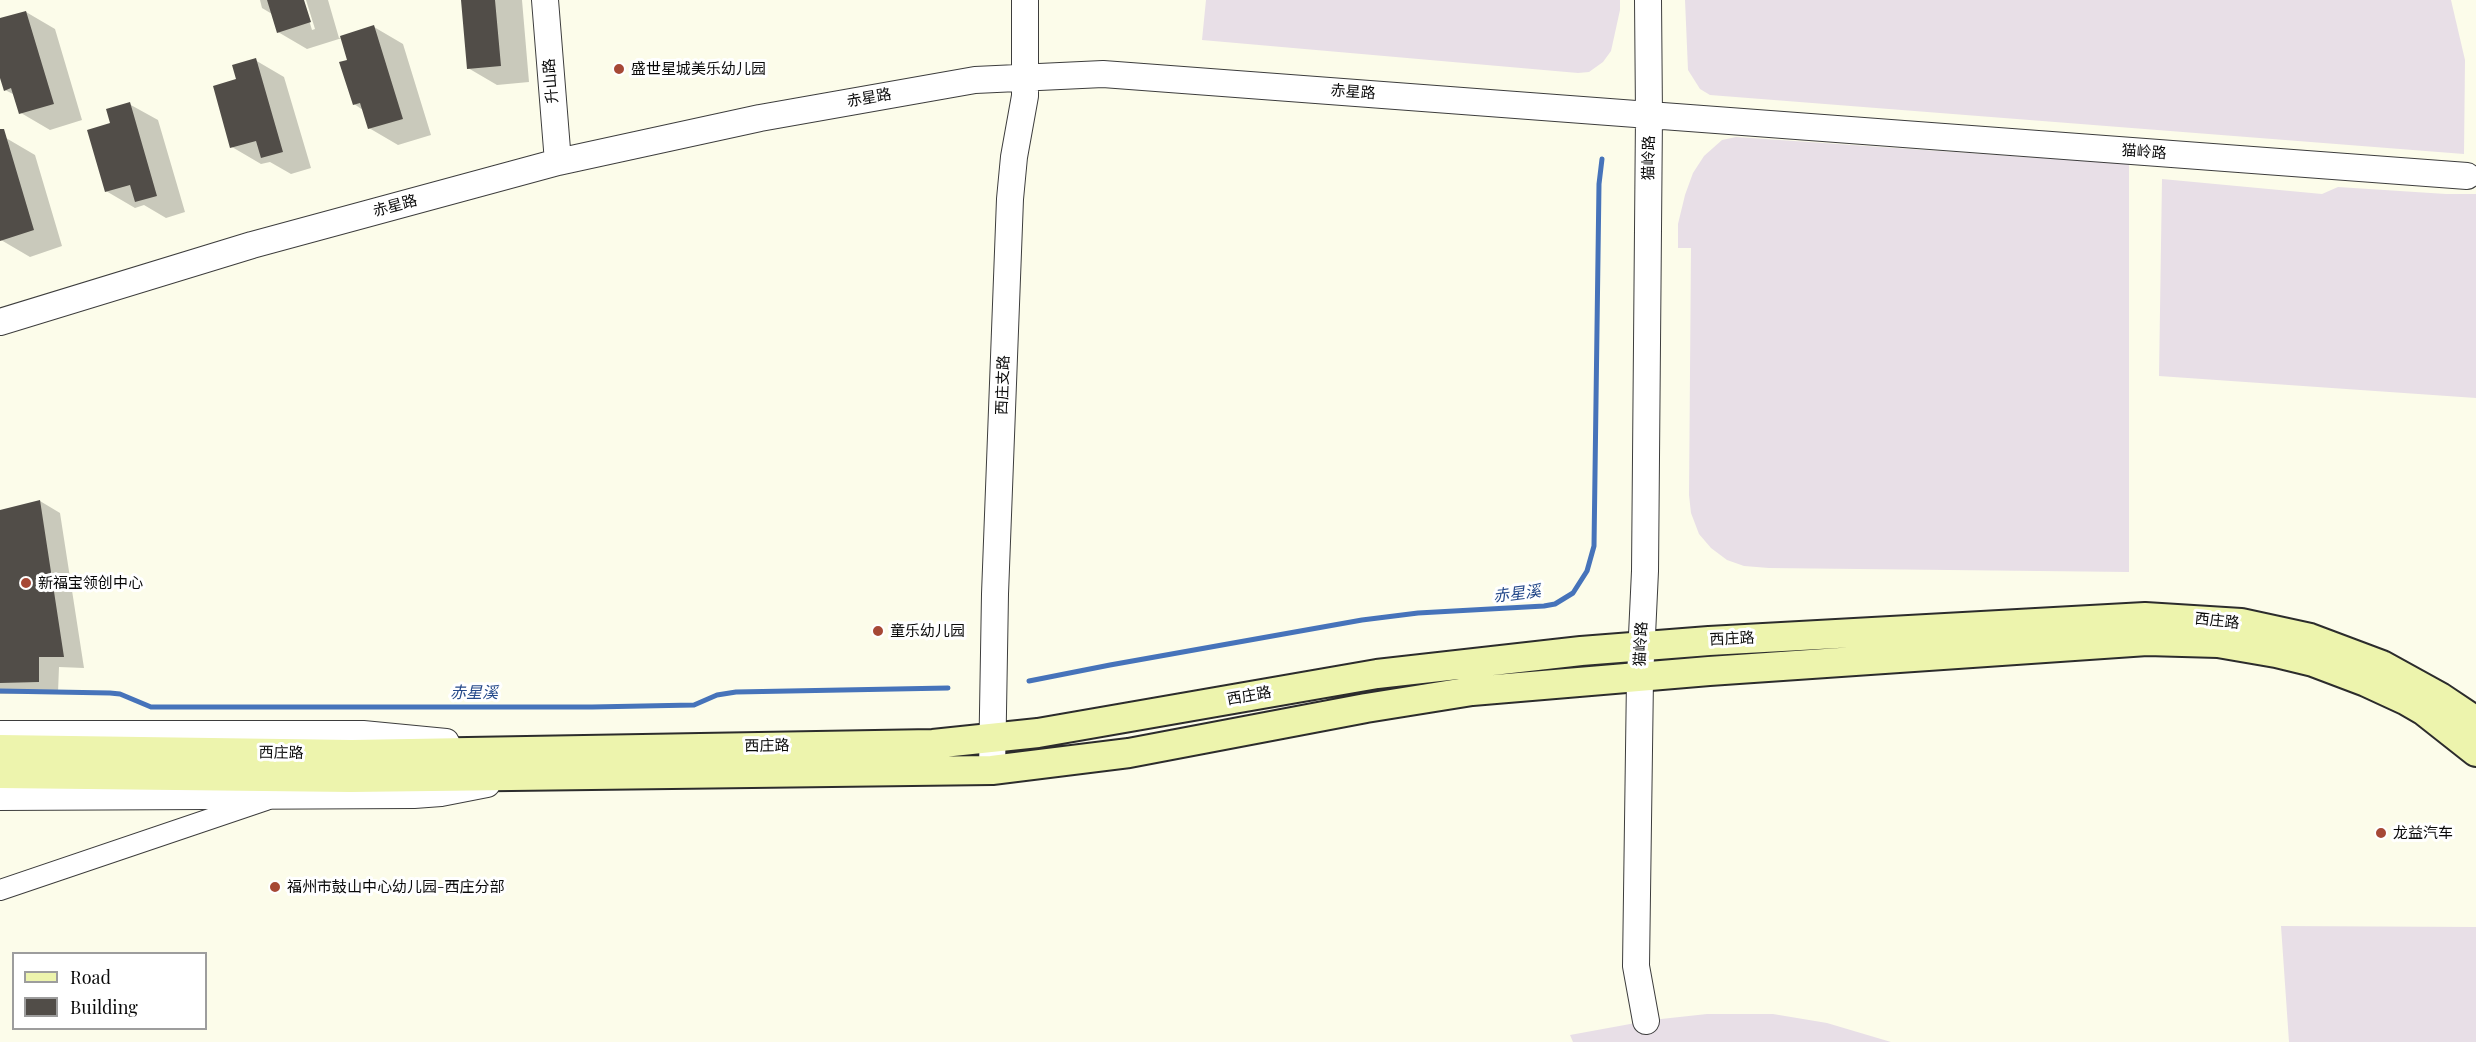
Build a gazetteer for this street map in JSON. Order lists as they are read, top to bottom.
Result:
{
  "streets": {
    "main road": ["西庄路"],
    "street": [
      "升山路",
      "赤星路",
      "猫岭路",
      "西庄支路"
    ]
  },
  "crossings": [
    ["升山路", "赤星路"],
    ["赤星路", "猫岭路"],
    ["赤星路", "西庄支路"],
    ["猫岭路", "西庄路"],
    ["西庄支路", "西庄路"]
  ],
  "water": ["赤星溪"],
  "places": [
    "盛世星城美乐幼儿园",
    "新福宝领创中心",
    "童乐幼儿园",
    "龙益汽车",
    "福州市鼓山中心幼儿园-西庄分部"
  ],
  "legend": ["Road", "Building"]
}
